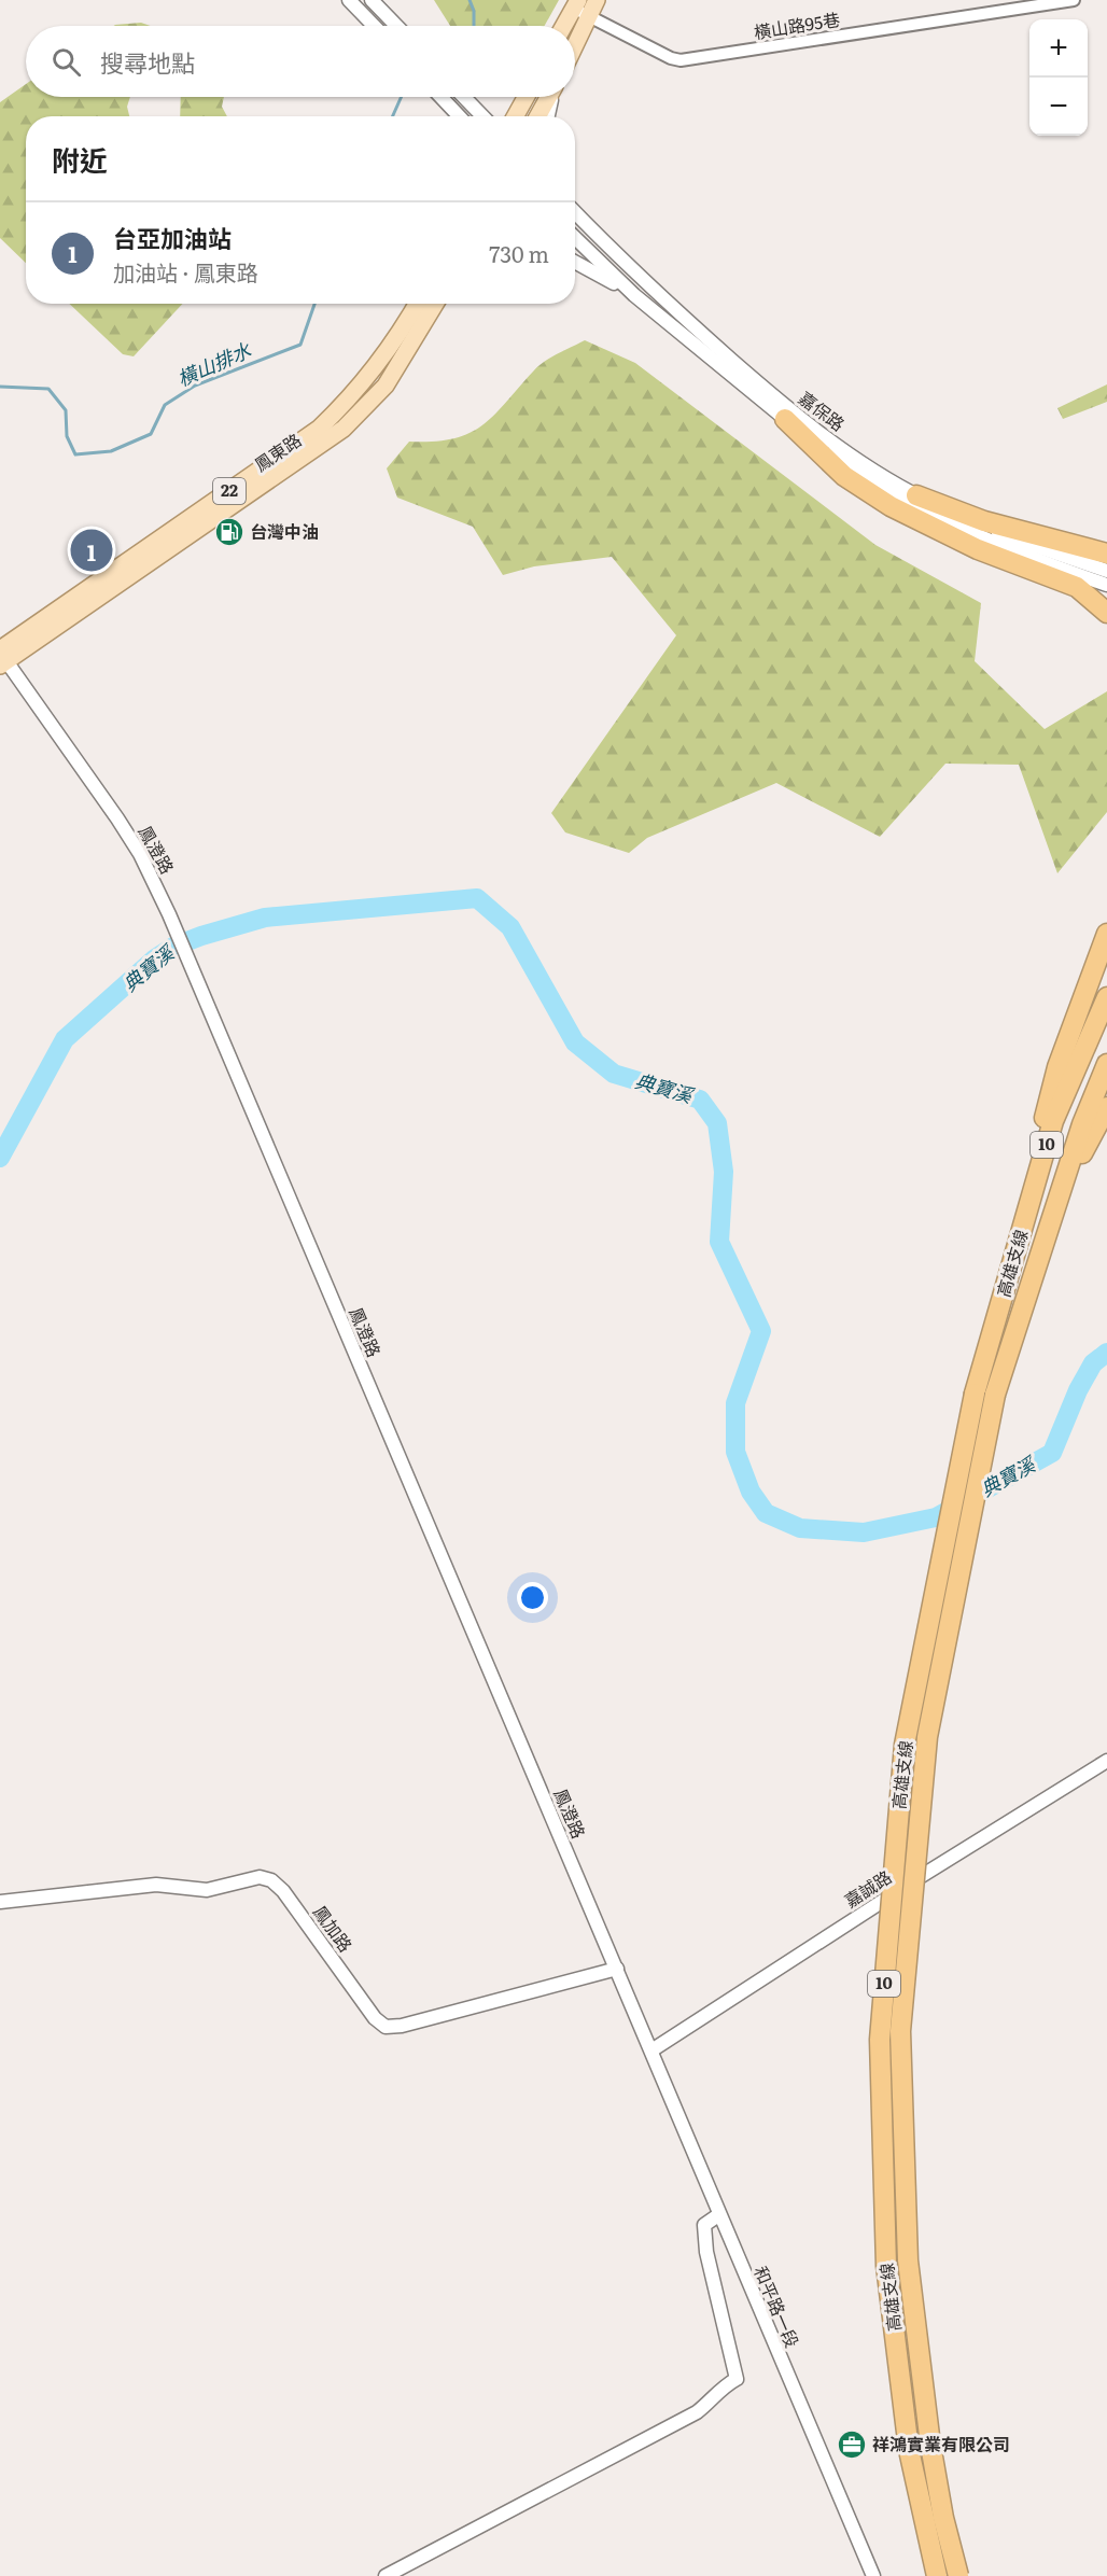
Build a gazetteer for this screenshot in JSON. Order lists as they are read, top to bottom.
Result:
{
  "streets": {
    "highway": ["10", "高雄支線"],
    "main road": ["鳳東路", "22"],
    "street": [
      "橫山路95巷",
      "嘉保路",
      "鳳澄路",
      "嘉誠路",
      "鳳加路",
      "和平路一段"
    ]
  },
  "crossings": [
    ["鳳東路", "鳳澄路"],
    ["鳳澄路", "嘉誠路"],
    ["鳳澄路", "鳳加路"],
    ["鳳澄路", "和平路一段"],
    ["嘉誠路", "和平路一段"]
  ],
  "water": ["橫山排水", "典寶溪"],
  "places": {
    "fuel station": ["台灣中油"],
    "office": ["祥鴻實業有限公司"]
  },
  "page": {
    "map_buttons": ["+", "−"],
    "search": "搜尋地點",
    "heading": "附近",
    "list": [
      {
        "mark": "1",
        "name": "台亞加油站",
        "note": "加油站 · 鳳東路",
        "value": "730 m"
      }
    ],
    "pins": "1"
  }
}
